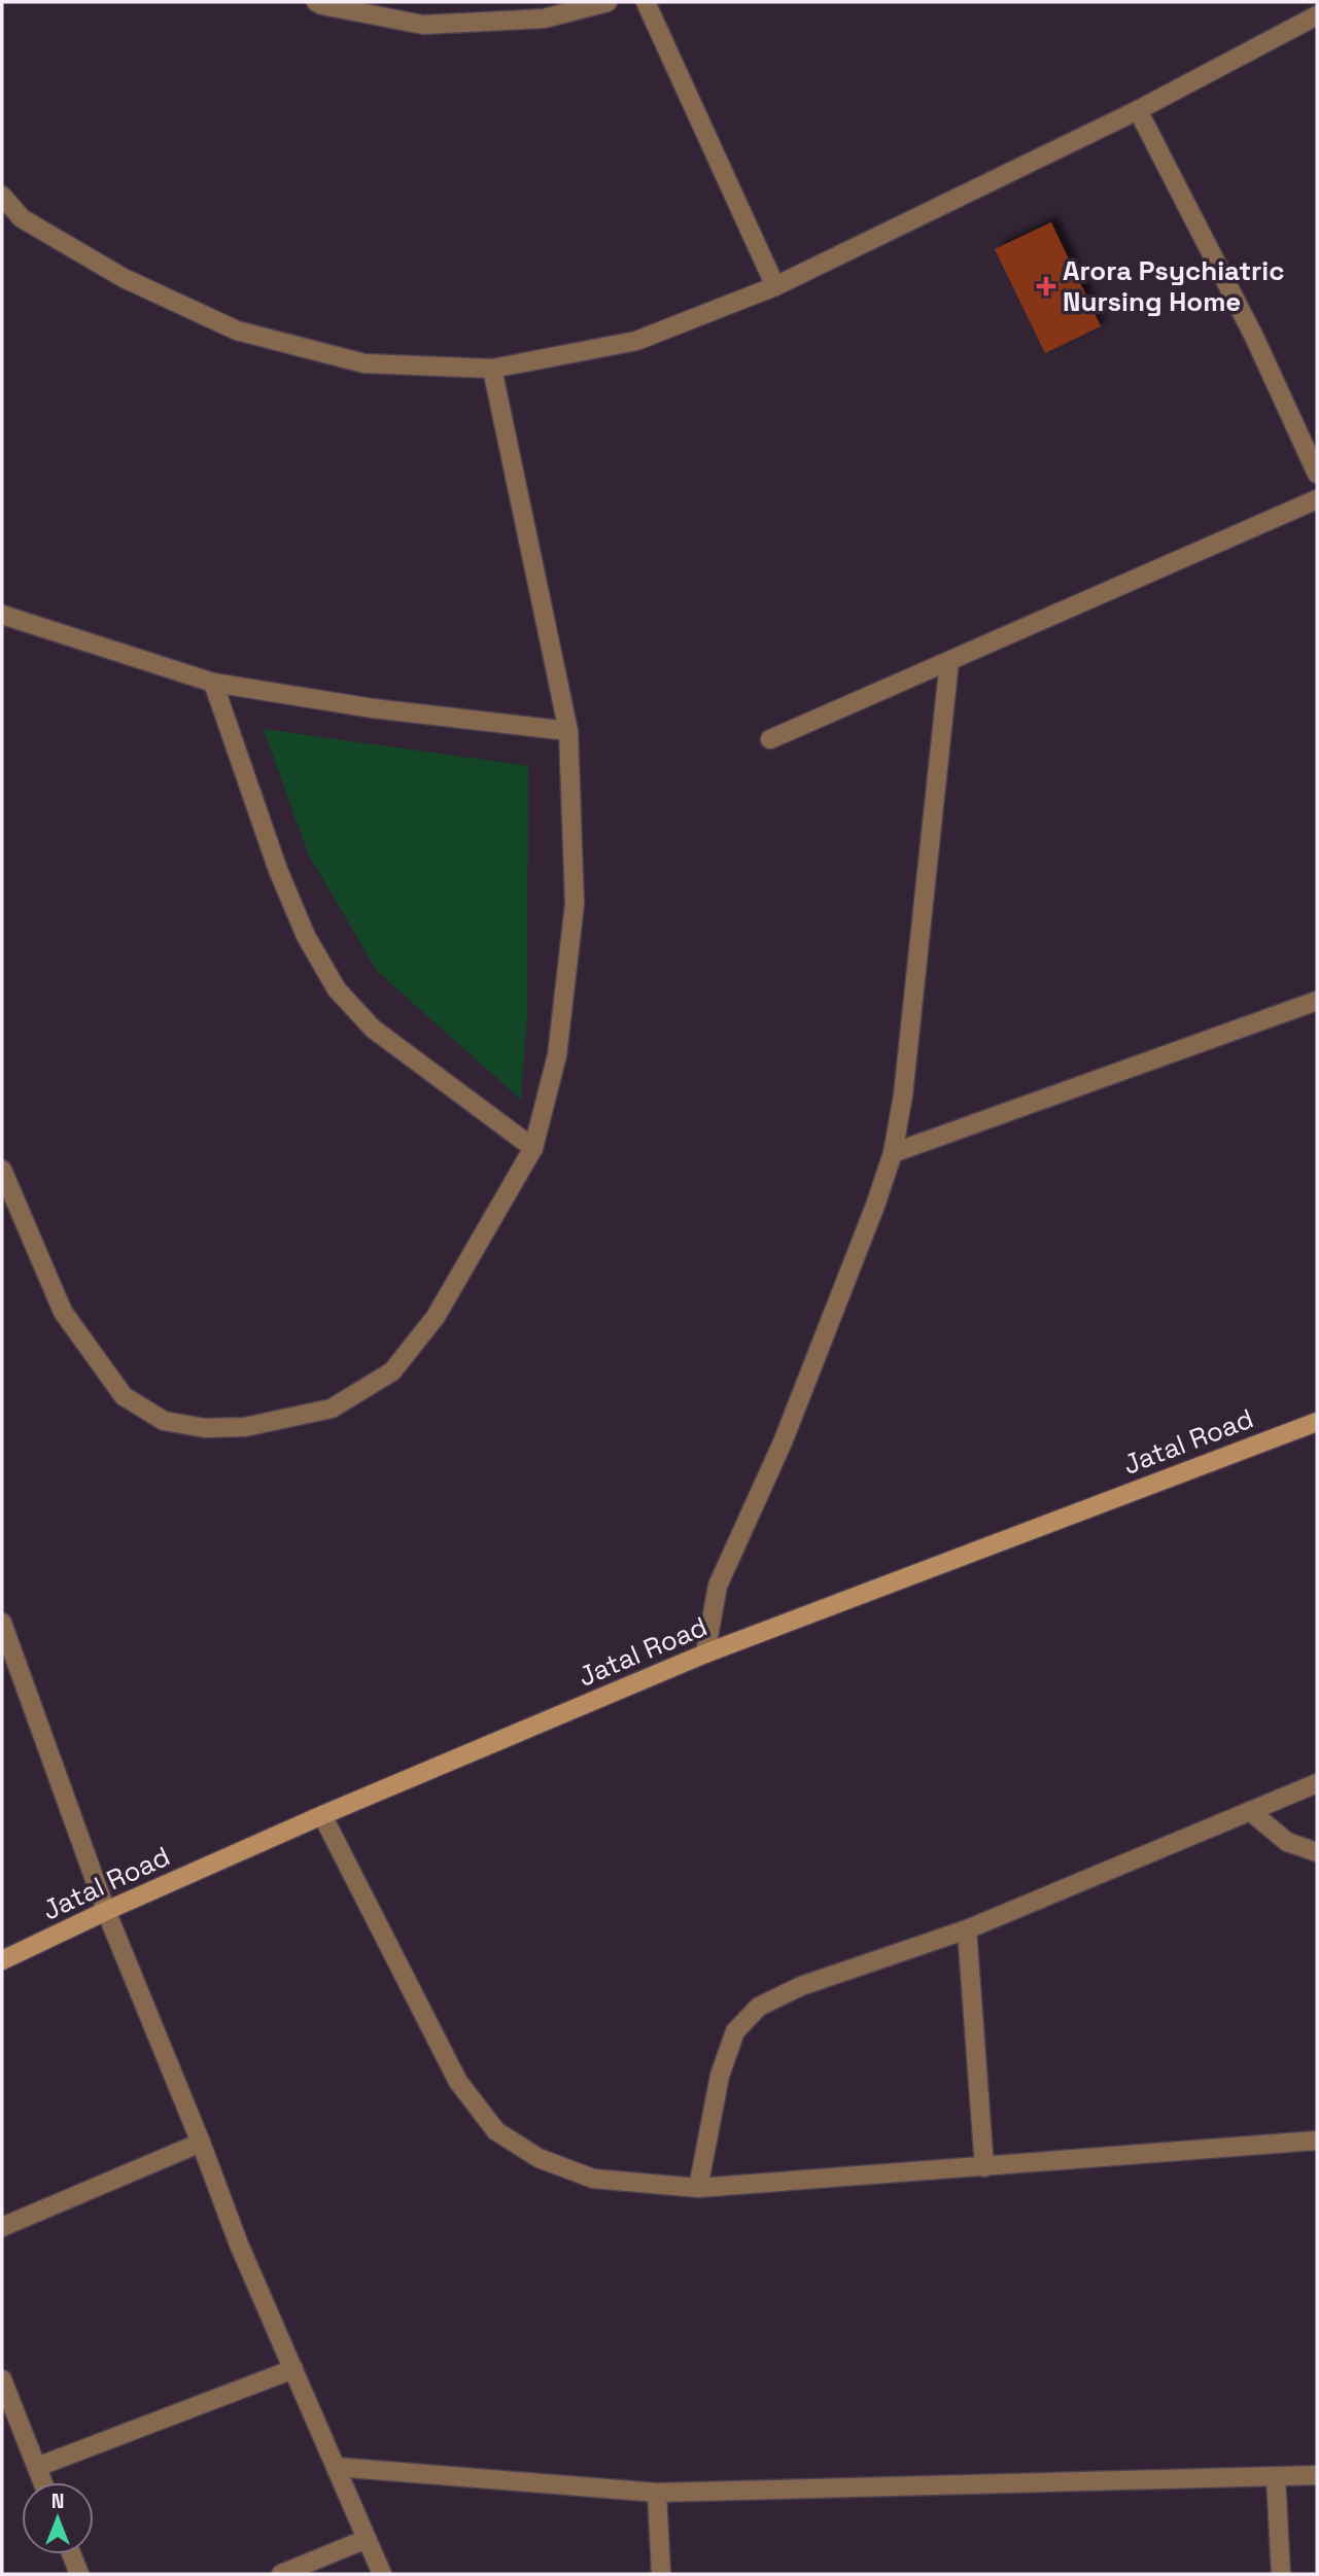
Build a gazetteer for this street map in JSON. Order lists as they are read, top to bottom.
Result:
{
  "streets": {
    "main road": ["Jatal Road"]
  },
  "places": {
    "health": ["Arora Psychiatric Nursing Home"]
  },
  "north": "top"
}
